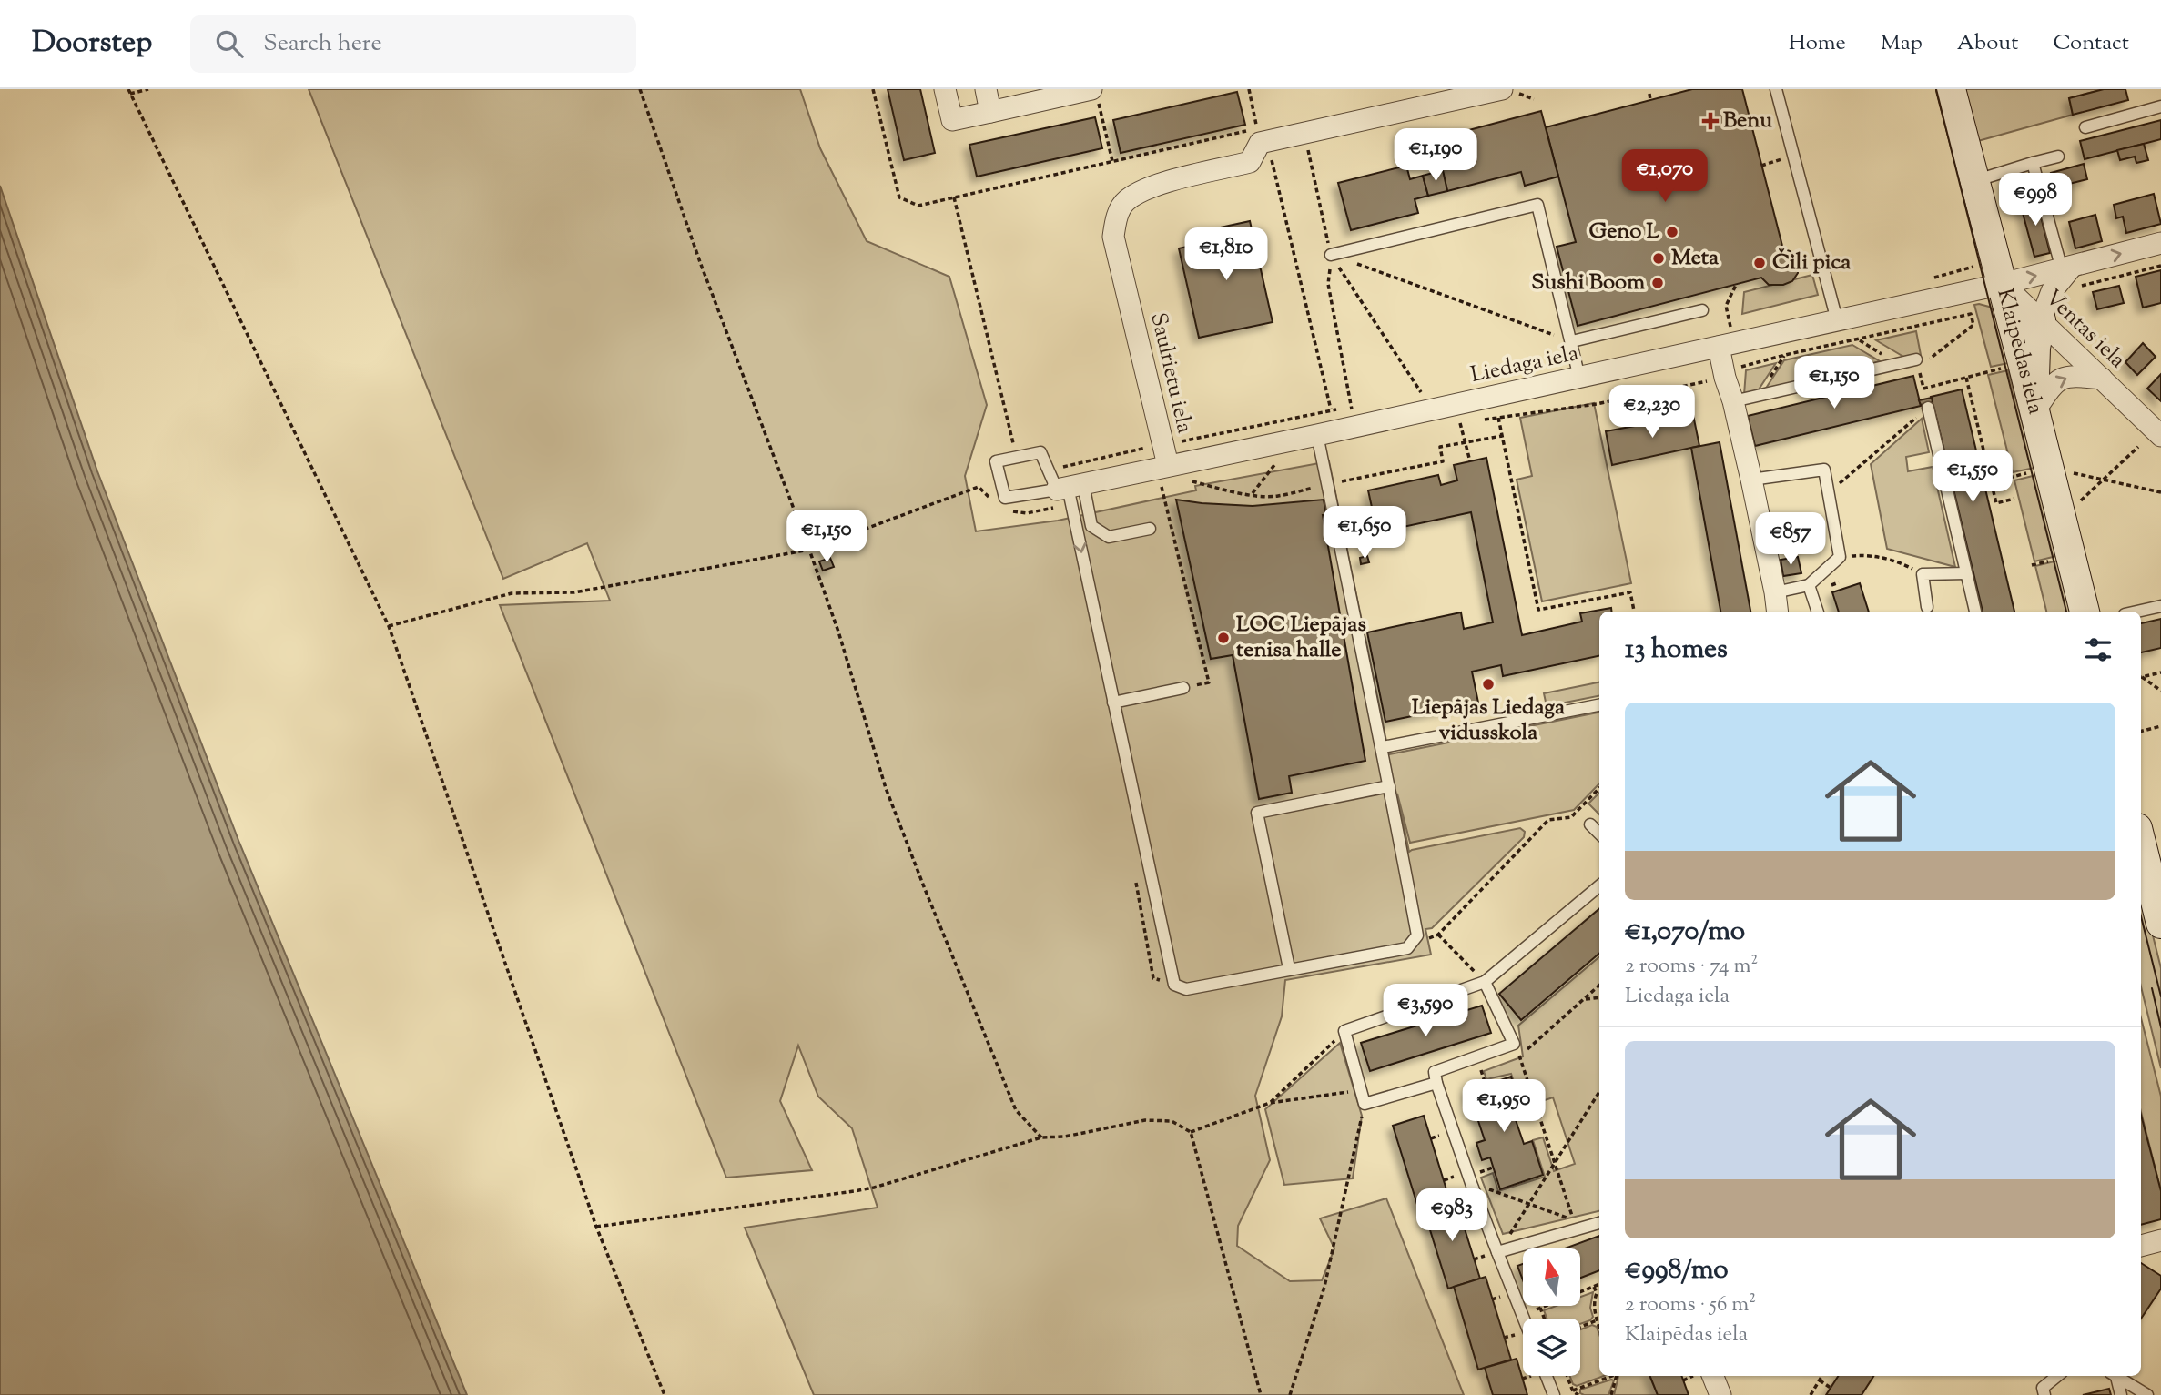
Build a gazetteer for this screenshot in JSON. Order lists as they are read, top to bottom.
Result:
{
  "streets": {
    "main road": ["Klaipēdas iela"],
    "street": ["Ventas iela", "Liedaga iela", "Saulrietu iela"]
  },
  "crossings": [
    ["Ventas iela", "Klaipēdas iela"],
    ["Ventas iela", "Liedaga iela"],
    ["Klaipēdas iela", "Liedaga iela"],
    ["Liedaga iela", "Saulrietu iela"]
  ],
  "places": {
    "health": ["Benu"],
    "other": [
      "Geno L",
      "Meta",
      "Čili pica",
      "Sushi Boom",
      "LOC Liepājas tenisa halle",
      "Liepājas Liedaga vidusskola"
    ]
  },
  "north": "top",
  "page": {
    "header": "Doorstep",
    "search": "Search here",
    "nav": [
      "Home",
      "Map",
      "About",
      "Contact"
    ],
    "price": [
      "€1,190",
      "€1,070",
      "€998",
      "€1,810",
      "€1,150",
      "€2,230",
      "€1,550",
      "€1,650",
      "€1,150",
      "€857",
      "€3,590",
      "€1,950",
      "€983"
    ],
    "heading": "13 homes",
    "list": [
      {
        "name": "€1,070/mo",
        "note": "2 rooms · 74 m² · Liedaga iela"
      },
      {
        "name": "€998/mo",
        "note": "2 rooms · 56 m² · Klaipēdas iela"
      }
    ]
  }
}
